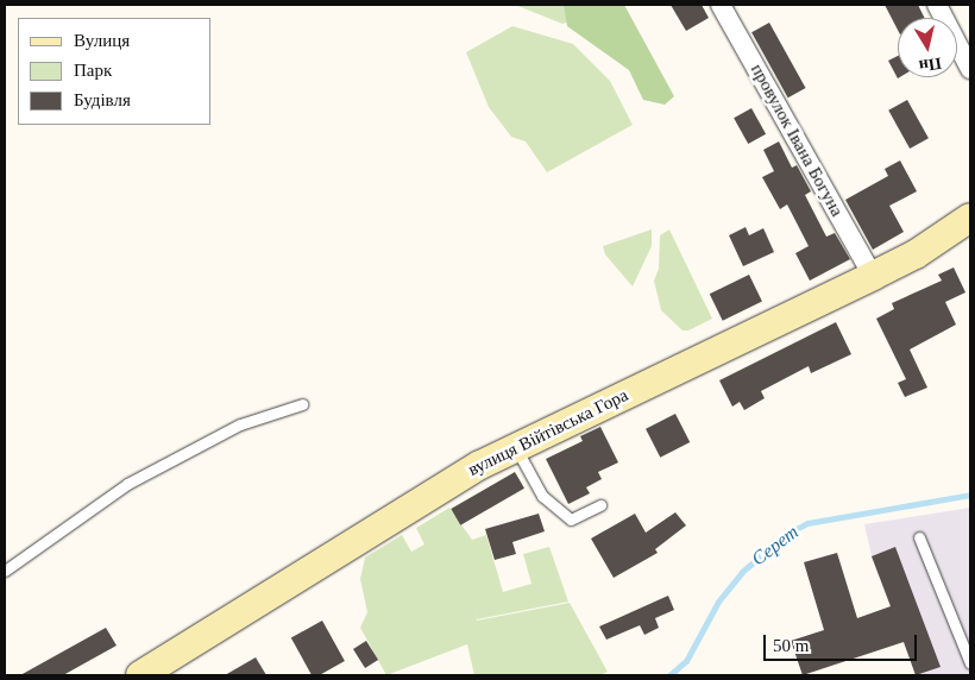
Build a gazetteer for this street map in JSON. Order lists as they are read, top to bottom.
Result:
{
  "streets": {
    "street": ["провулок Івана Богуна", "вулиця Війтівська Гора"]
  },
  "crossings": [
    ["провулок Івана Богуна", "вулиця Війтівська Гора"]
  ],
  "water": ["Серет"],
  "legend": ["Вулиця", "Парк", "Будівля"],
  "scale_bar": "50 m",
  "north": "bottom"
}
